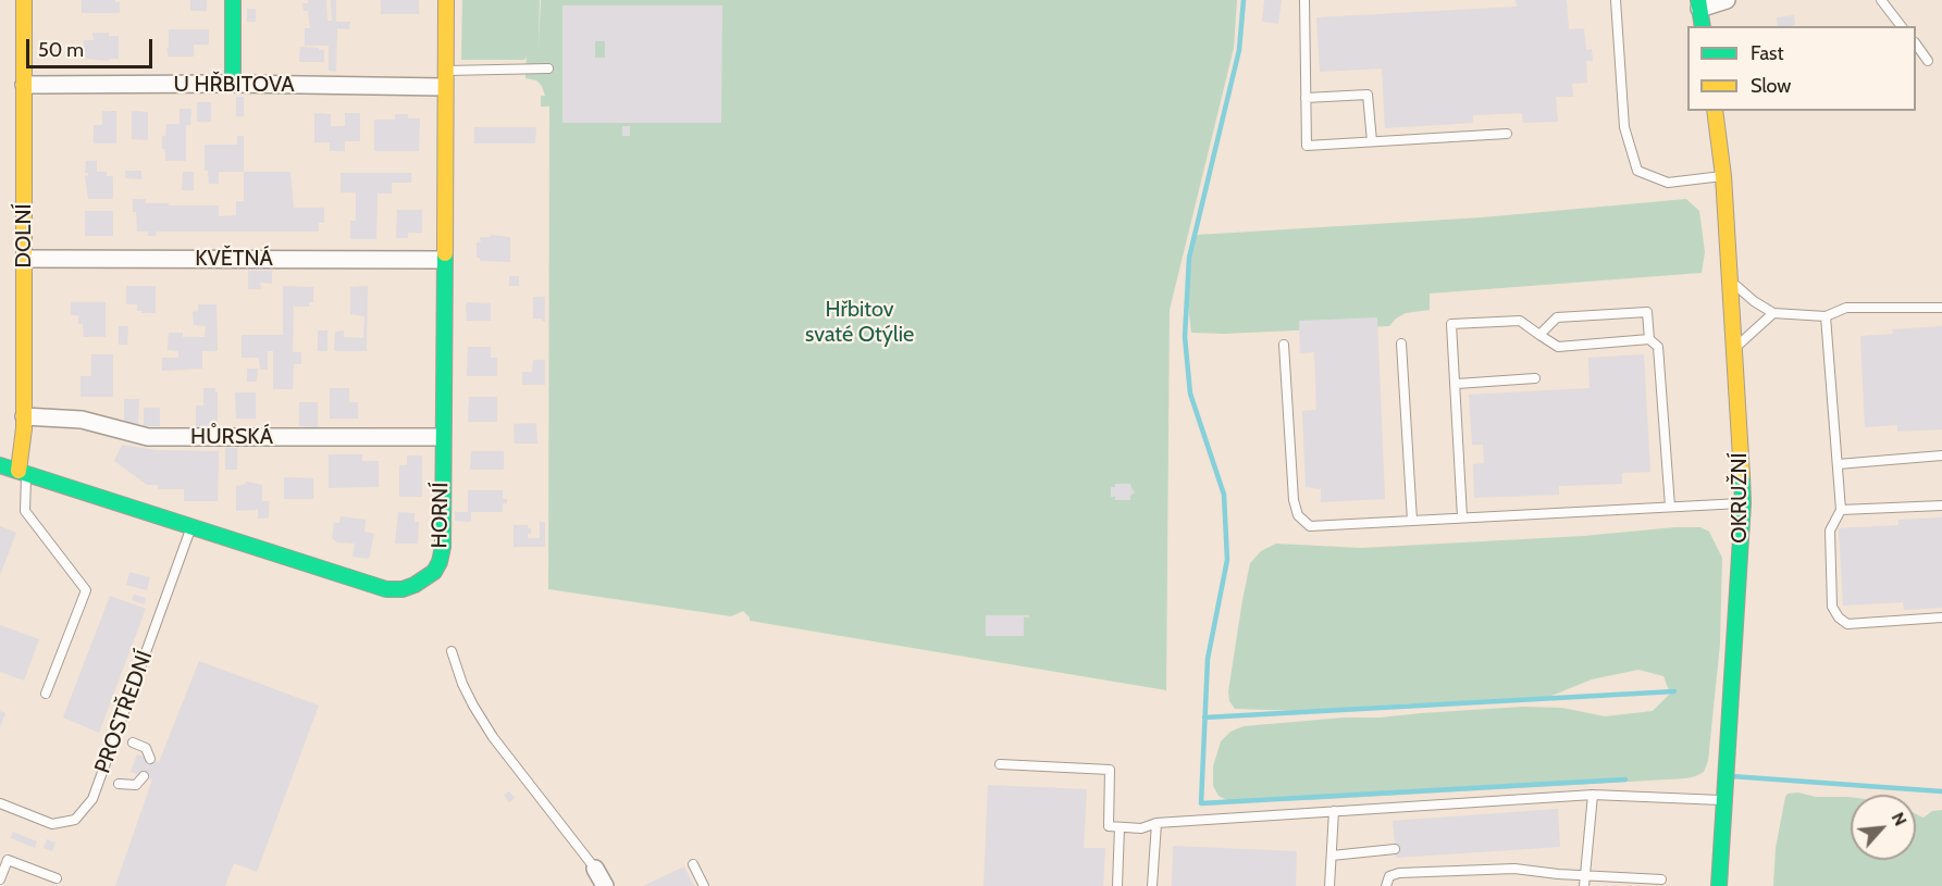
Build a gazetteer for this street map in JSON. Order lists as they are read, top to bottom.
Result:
{
  "streets": {
    "street": [
      "U HŘBITOVA",
      "DOLNÍ",
      "KVĚTNÁ",
      "HŮRSKÁ",
      "OKRUŽNÍ",
      "HORNÍ"
    ],
    "lane": ["PROSTŘEDNÍ"]
  },
  "crossings": [
    ["U HŘBITOVA", "DOLNÍ"],
    ["U HŘBITOVA", "HORNÍ"],
    ["DOLNÍ", "KVĚTNÁ"],
    ["DOLNÍ", "HŮRSKÁ"],
    ["DOLNÍ", "HORNÍ"],
    ["KVĚTNÁ", "HORNÍ"],
    ["HŮRSKÁ", "HORNÍ"],
    ["HORNÍ", "PROSTŘEDNÍ"]
  ],
  "parks": ["Hřbitov svaté Otýlie"],
  "legend": ["Fast", "Slow"],
  "scale_bar": "50 m",
  "north": "top right"
}
